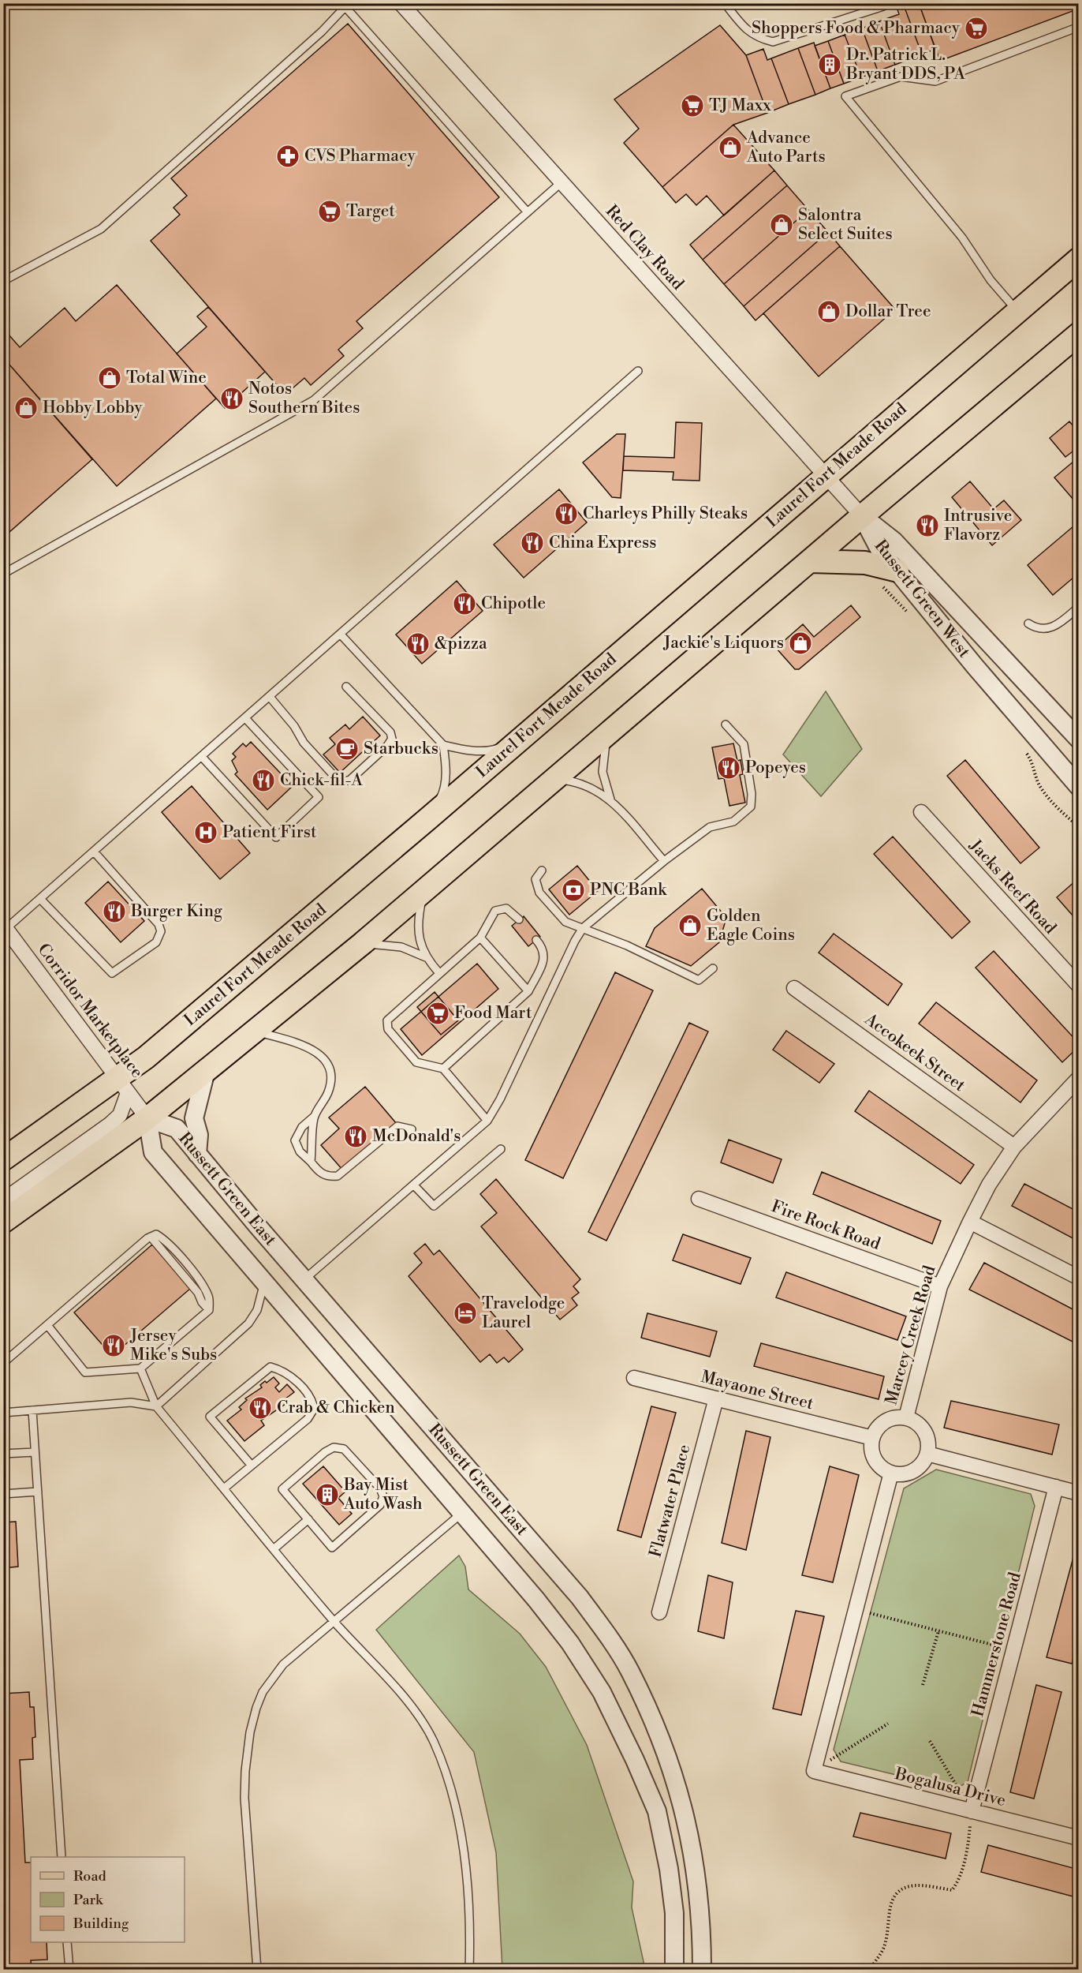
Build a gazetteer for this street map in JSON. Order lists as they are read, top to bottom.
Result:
{
  "streets": {
    "main road": ["Laurel Fort Meade Road"],
    "street": [
      "Red Clay Road",
      "Russett Green West",
      "Jacks Reef Road",
      "Corridor Marketplace",
      "Accokeek Street",
      "Russett Green East",
      "Fire Rock Road",
      "Marcey Creek Road",
      "Mayaone Street",
      "Flatwater Place",
      "Hammerstone Road",
      "Bogalusa Drive"
    ]
  },
  "crossings": [
    ["Red Clay Road", "Laurel Fort Meade Road"],
    ["Red Clay Road", "Russett Green West"],
    ["Laurel Fort Meade Road", "Corridor Marketplace"],
    ["Corridor Marketplace", "Russett Green East"],
    ["Accokeek Street", "Marcey Creek Road"],
    ["Fire Rock Road", "Marcey Creek Road"],
    ["Marcey Creek Road", "Mayaone Street"],
    ["Mayaone Street", "Flatwater Place"],
    ["Hammerstone Road", "Bogalusa Drive"]
  ],
  "places": {
    "supermarket": [
      "Shoppers Food & Pharmacy",
      "TJ Maxx",
      "Target",
      "Food Mart"
    ],
    "building": ["Dr. Patrick L. Bryant DDS, PA", "Bay Mist Auto Wash"],
    "shop": [
      "Advance Auto Parts",
      "Salontra Select Suites",
      "Dollar Tree",
      "Total Wine",
      "Hobby Lobby",
      "Jackie's Liquors",
      "Golden Eagle Coins"
    ],
    "pharmacy": ["CVS Pharmacy"],
    "restaurant": [
      "Notos Southern Bites",
      "Charleys Philly Steaks",
      "Intrusive Flavorz",
      "China Express",
      "Chipotle",
      "&pizza",
      "Popeyes",
      "Chick-fil-A",
      "Burger King",
      "McDonald's",
      "Jersey Mike's Subs",
      "Crab & Chicken"
    ],
    "cafe": ["Starbucks"],
    "hospital": ["Patient First"],
    "bank": ["PNC Bank"],
    "hotel": ["Travelodge Laurel"]
  },
  "legend": ["Road", "Park", "Building"]
}
